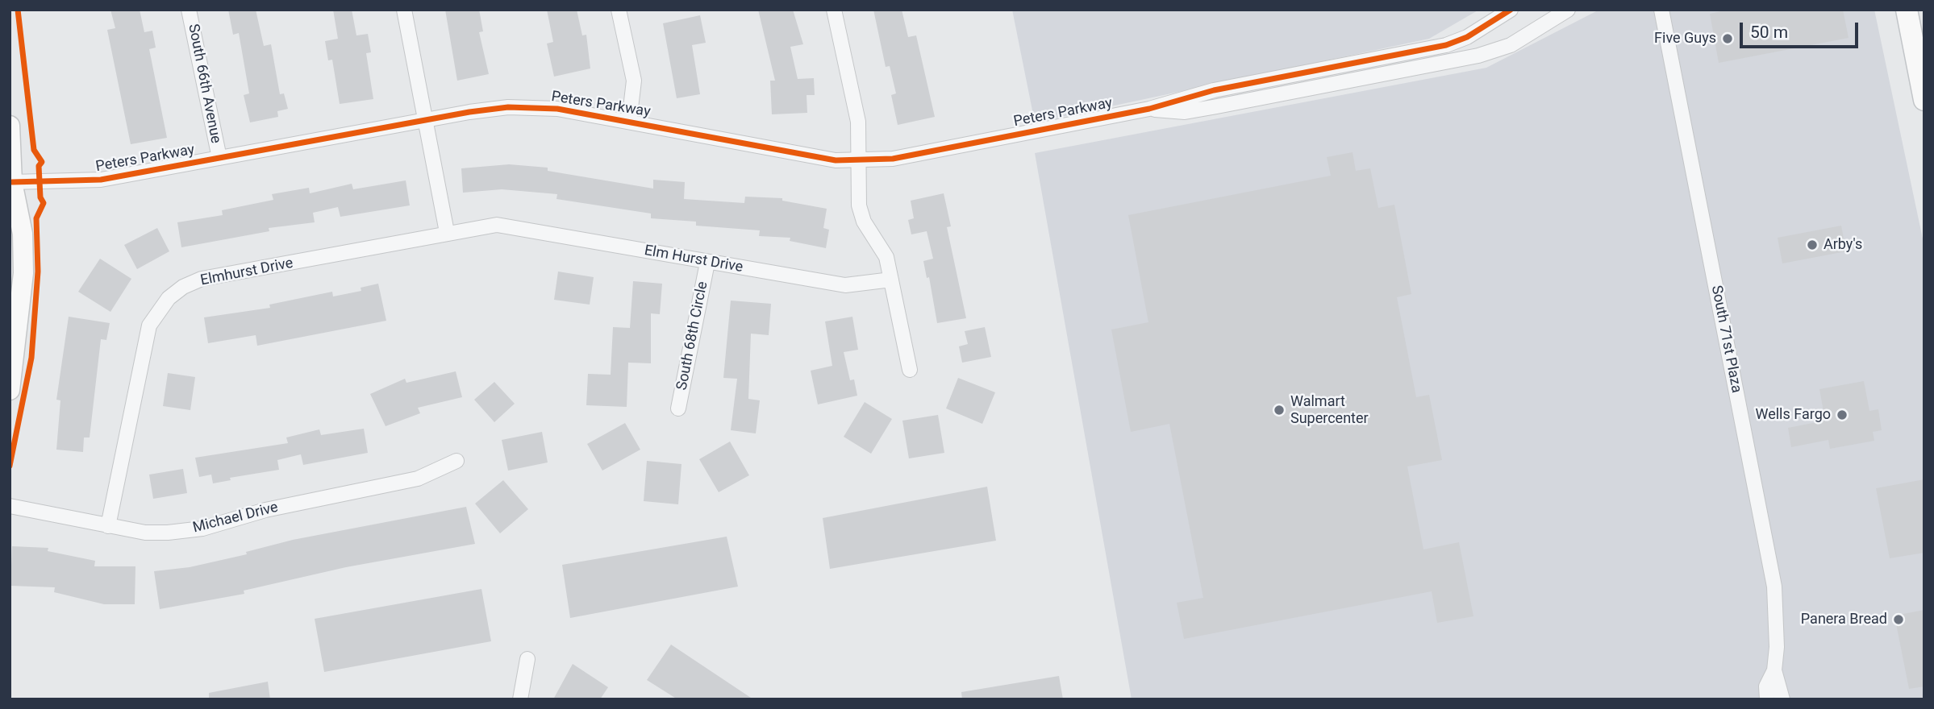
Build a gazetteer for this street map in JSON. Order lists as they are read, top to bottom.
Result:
{
  "streets": {
    "street": [
      "South 66th Avenue",
      "Peters Parkway",
      "Elm Hurst Drive",
      "Elmhurst Drive",
      "South 68th Circle",
      "South 71st Plaza",
      "Michael Drive"
    ]
  },
  "crossings": [
    ["South 66th Avenue", "Peters Parkway"],
    ["Elm Hurst Drive", "Elmhurst Drive"],
    ["Elm Hurst Drive", "South 68th Circle"],
    ["Elmhurst Drive", "Michael Drive"]
  ],
  "places": [
    "Five Guys",
    "Arby's",
    "Walmart Supercenter",
    "Wells Fargo",
    "Panera Bread"
  ],
  "scale_bar": "50 m"
}
